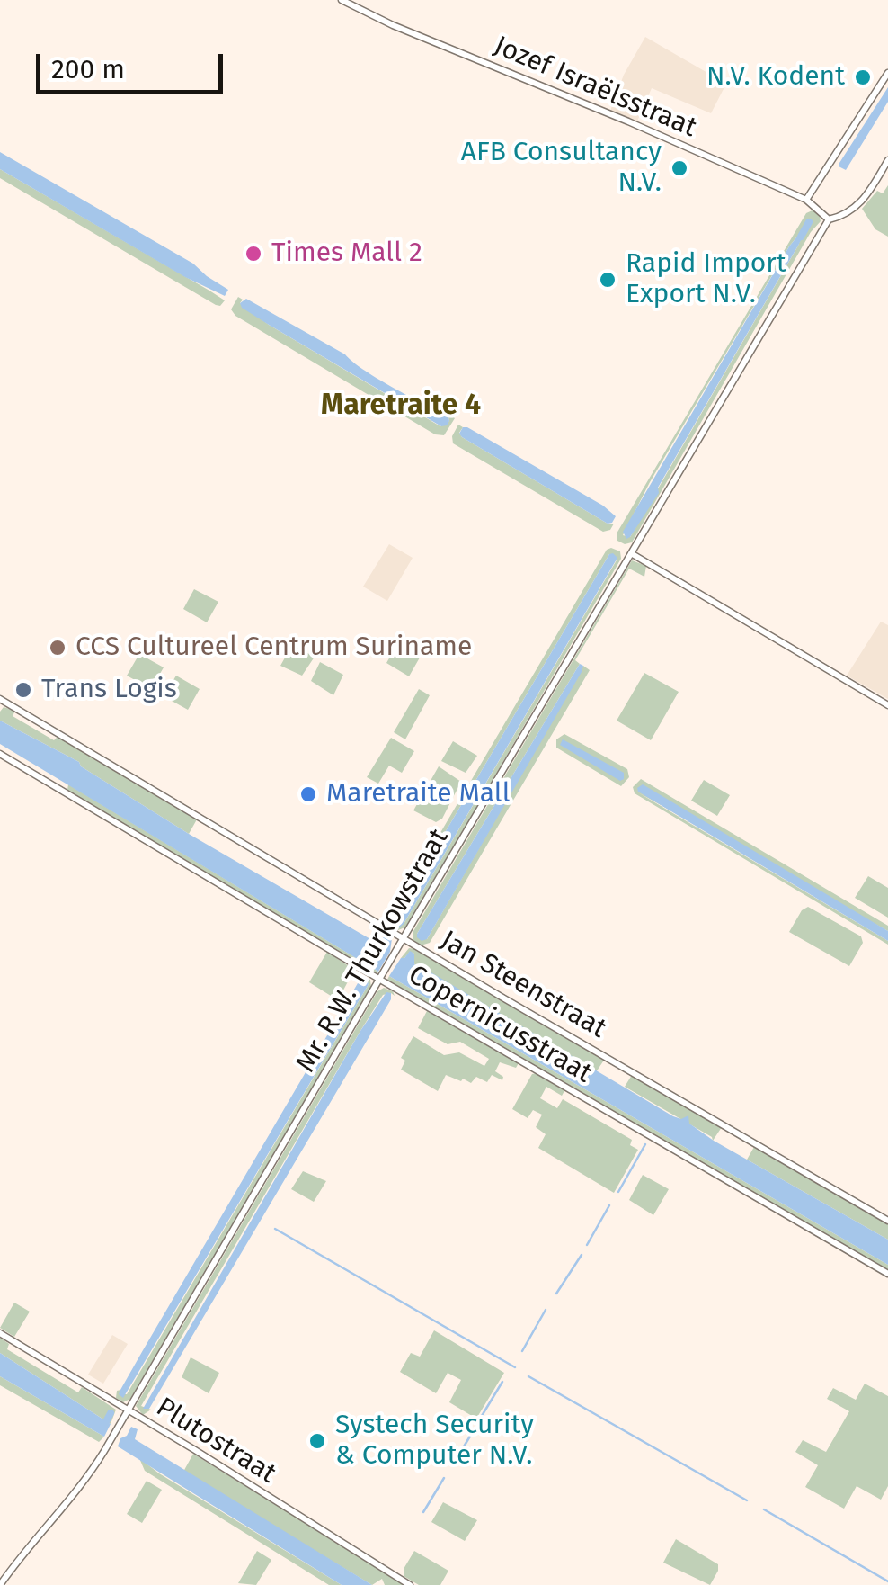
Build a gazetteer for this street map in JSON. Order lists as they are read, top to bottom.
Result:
{
  "streets": {
    "street": [
      "Jozef Israëlsstraat",
      "Mr. R.W. Thurkowstraat",
      "Jan Steenstraat",
      "Copernicusstraat",
      "Plutostraat"
    ]
  },
  "crossings": [
    ["Jozef Israëlsstraat", "Mr. R.W. Thurkowstraat"],
    ["Mr. R.W. Thurkowstraat", "Jan Steenstraat"],
    ["Mr. R.W. Thurkowstraat", "Copernicusstraat"],
    ["Mr. R.W. Thurkowstraat", "Plutostraat"]
  ],
  "districts": ["Maretraite 4"],
  "places": [
    "N.V. Kodent",
    "AFB Consultancy N.V.",
    "Times Mall 2",
    "Rapid Import Export N.V.",
    "CCS Cultureel Centrum Suriname",
    "Trans Logis",
    "Maretraite Mall",
    "Systech Security & Computer N.V."
  ],
  "scale_bar": "200 m"
}
